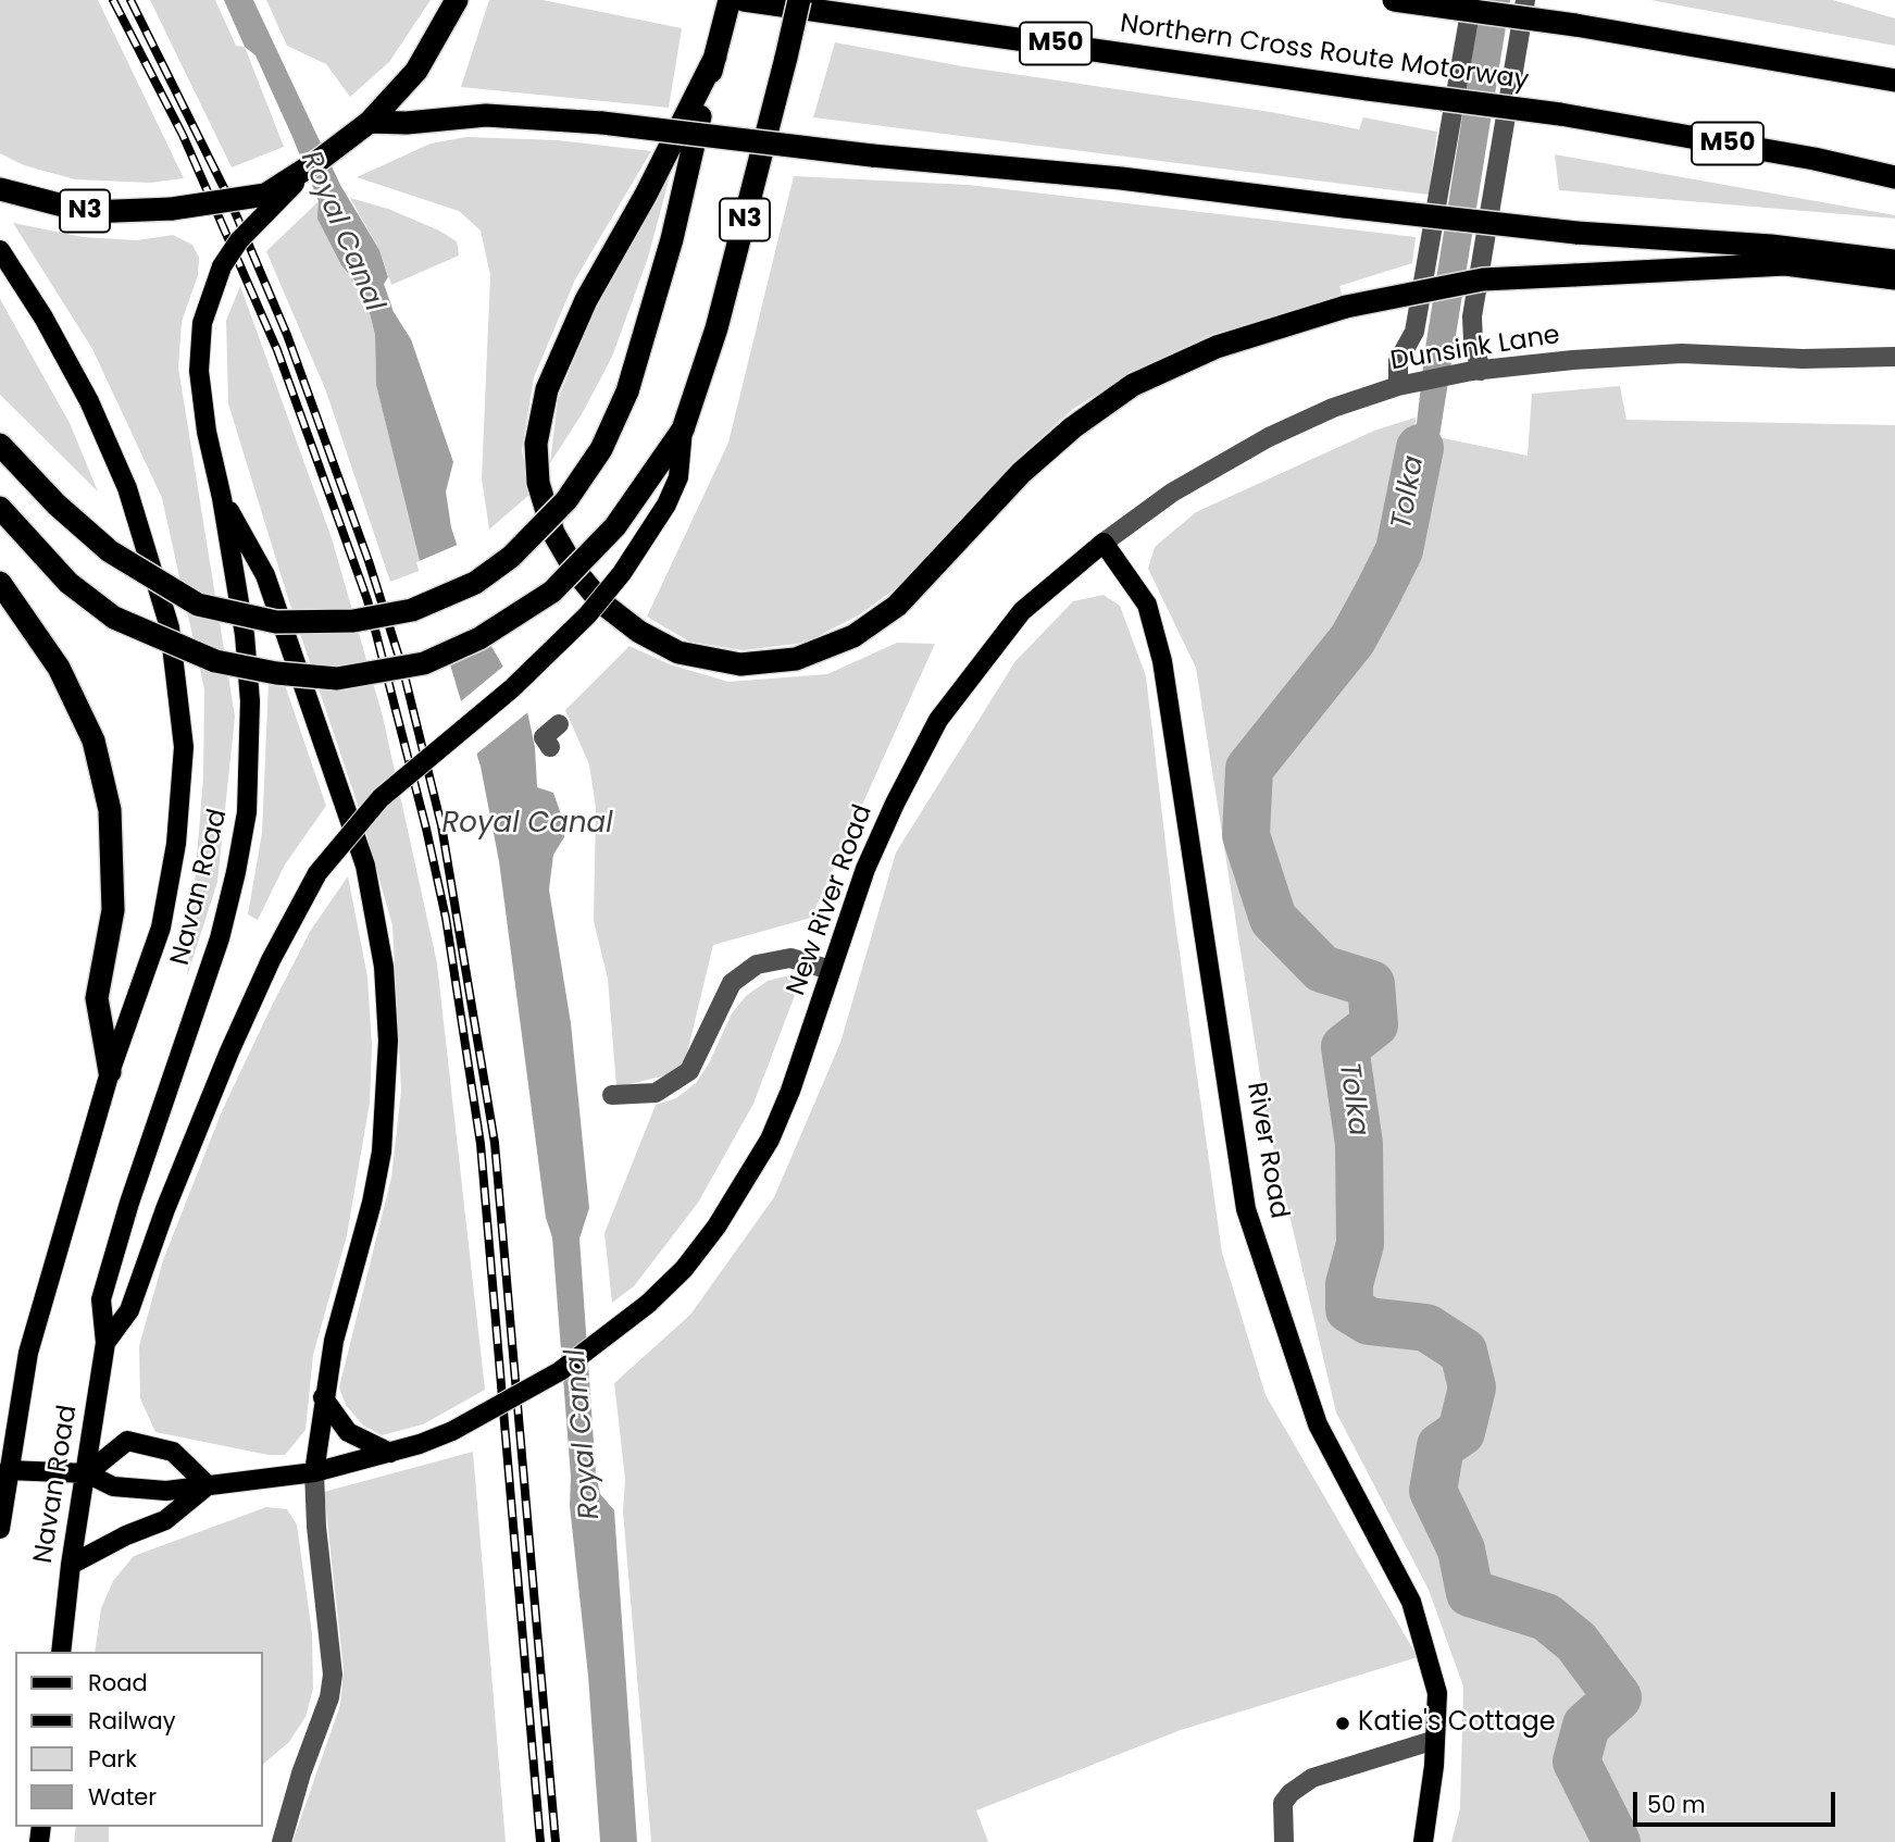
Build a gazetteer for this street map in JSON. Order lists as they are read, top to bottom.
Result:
{
  "streets": {
    "highway": ["M50", "Northern Cross Route Motorway", "N3"],
    "main road": ["Navan Road", "New River Road", "River Road"],
    "street": ["Dunsink Lane"]
  },
  "crossings": [
    ["N3", "Navan Road"],
    ["Dunsink Lane", "New River Road"],
    ["Dunsink Lane", "River Road"],
    ["New River Road", "River Road"]
  ],
  "water": ["Royal Canal", "Tolka"],
  "places": ["Katie's Cottage"],
  "legend": [
    "Road",
    "Railway",
    "Park",
    "Water"
  ],
  "scale_bar": "50 m"
}
